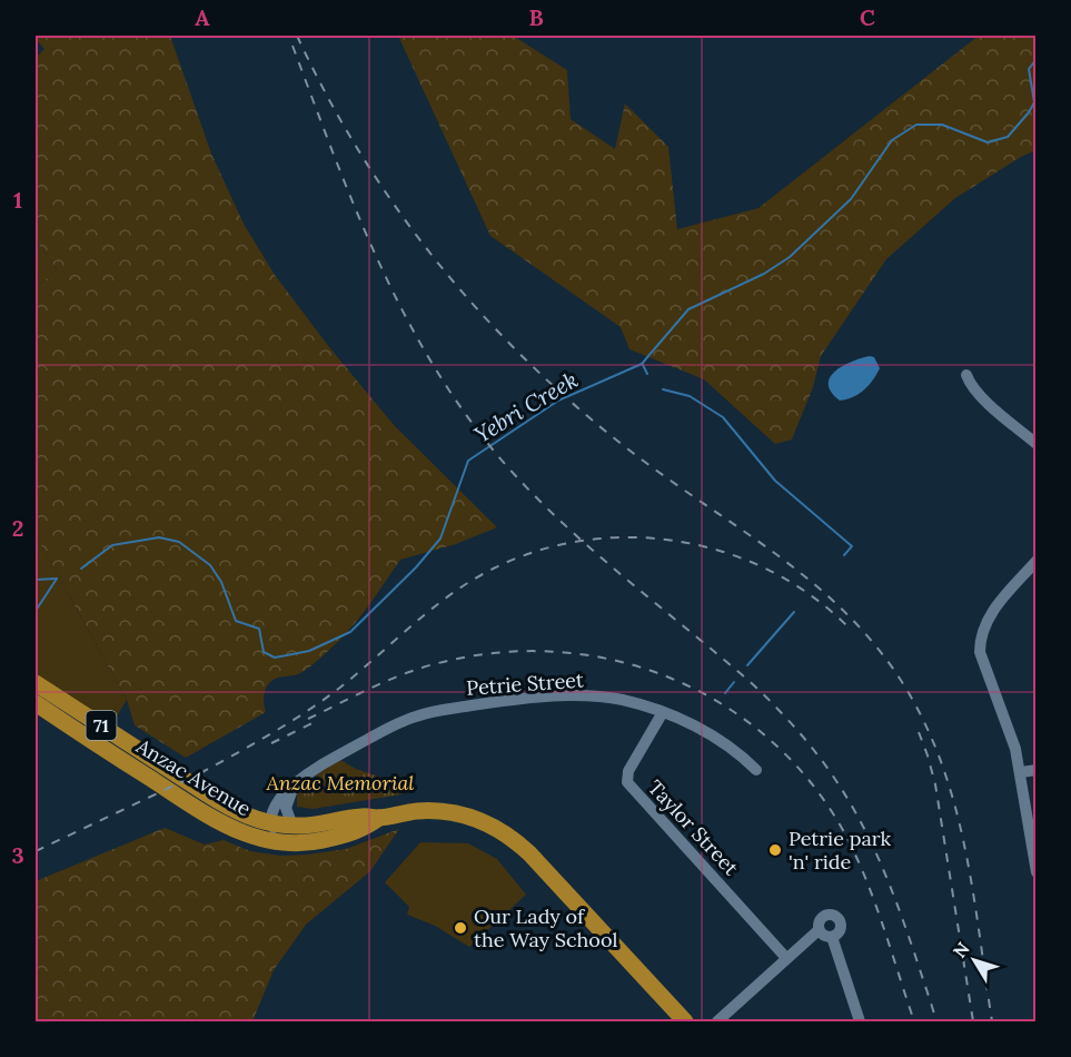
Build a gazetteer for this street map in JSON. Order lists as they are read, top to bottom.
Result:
{
  "streets": {
    "highway": ["71", "Anzac Avenue"],
    "street": ["Petrie Street", "Taylor Street"]
  },
  "crossings": [
    ["Petrie Street", "Anzac Avenue"],
    ["Petrie Street", "Taylor Street"]
  ],
  "water": ["Yebri Creek"],
  "parks": ["Anzac Memorial"],
  "places": ["Petrie park 'n' ride", "Our Lady of the Way School"],
  "north": "top left",
  "grid": {
    "columns": ["A", "B", "C"],
    "rows": ["1", "2", "3"]
  }
}
